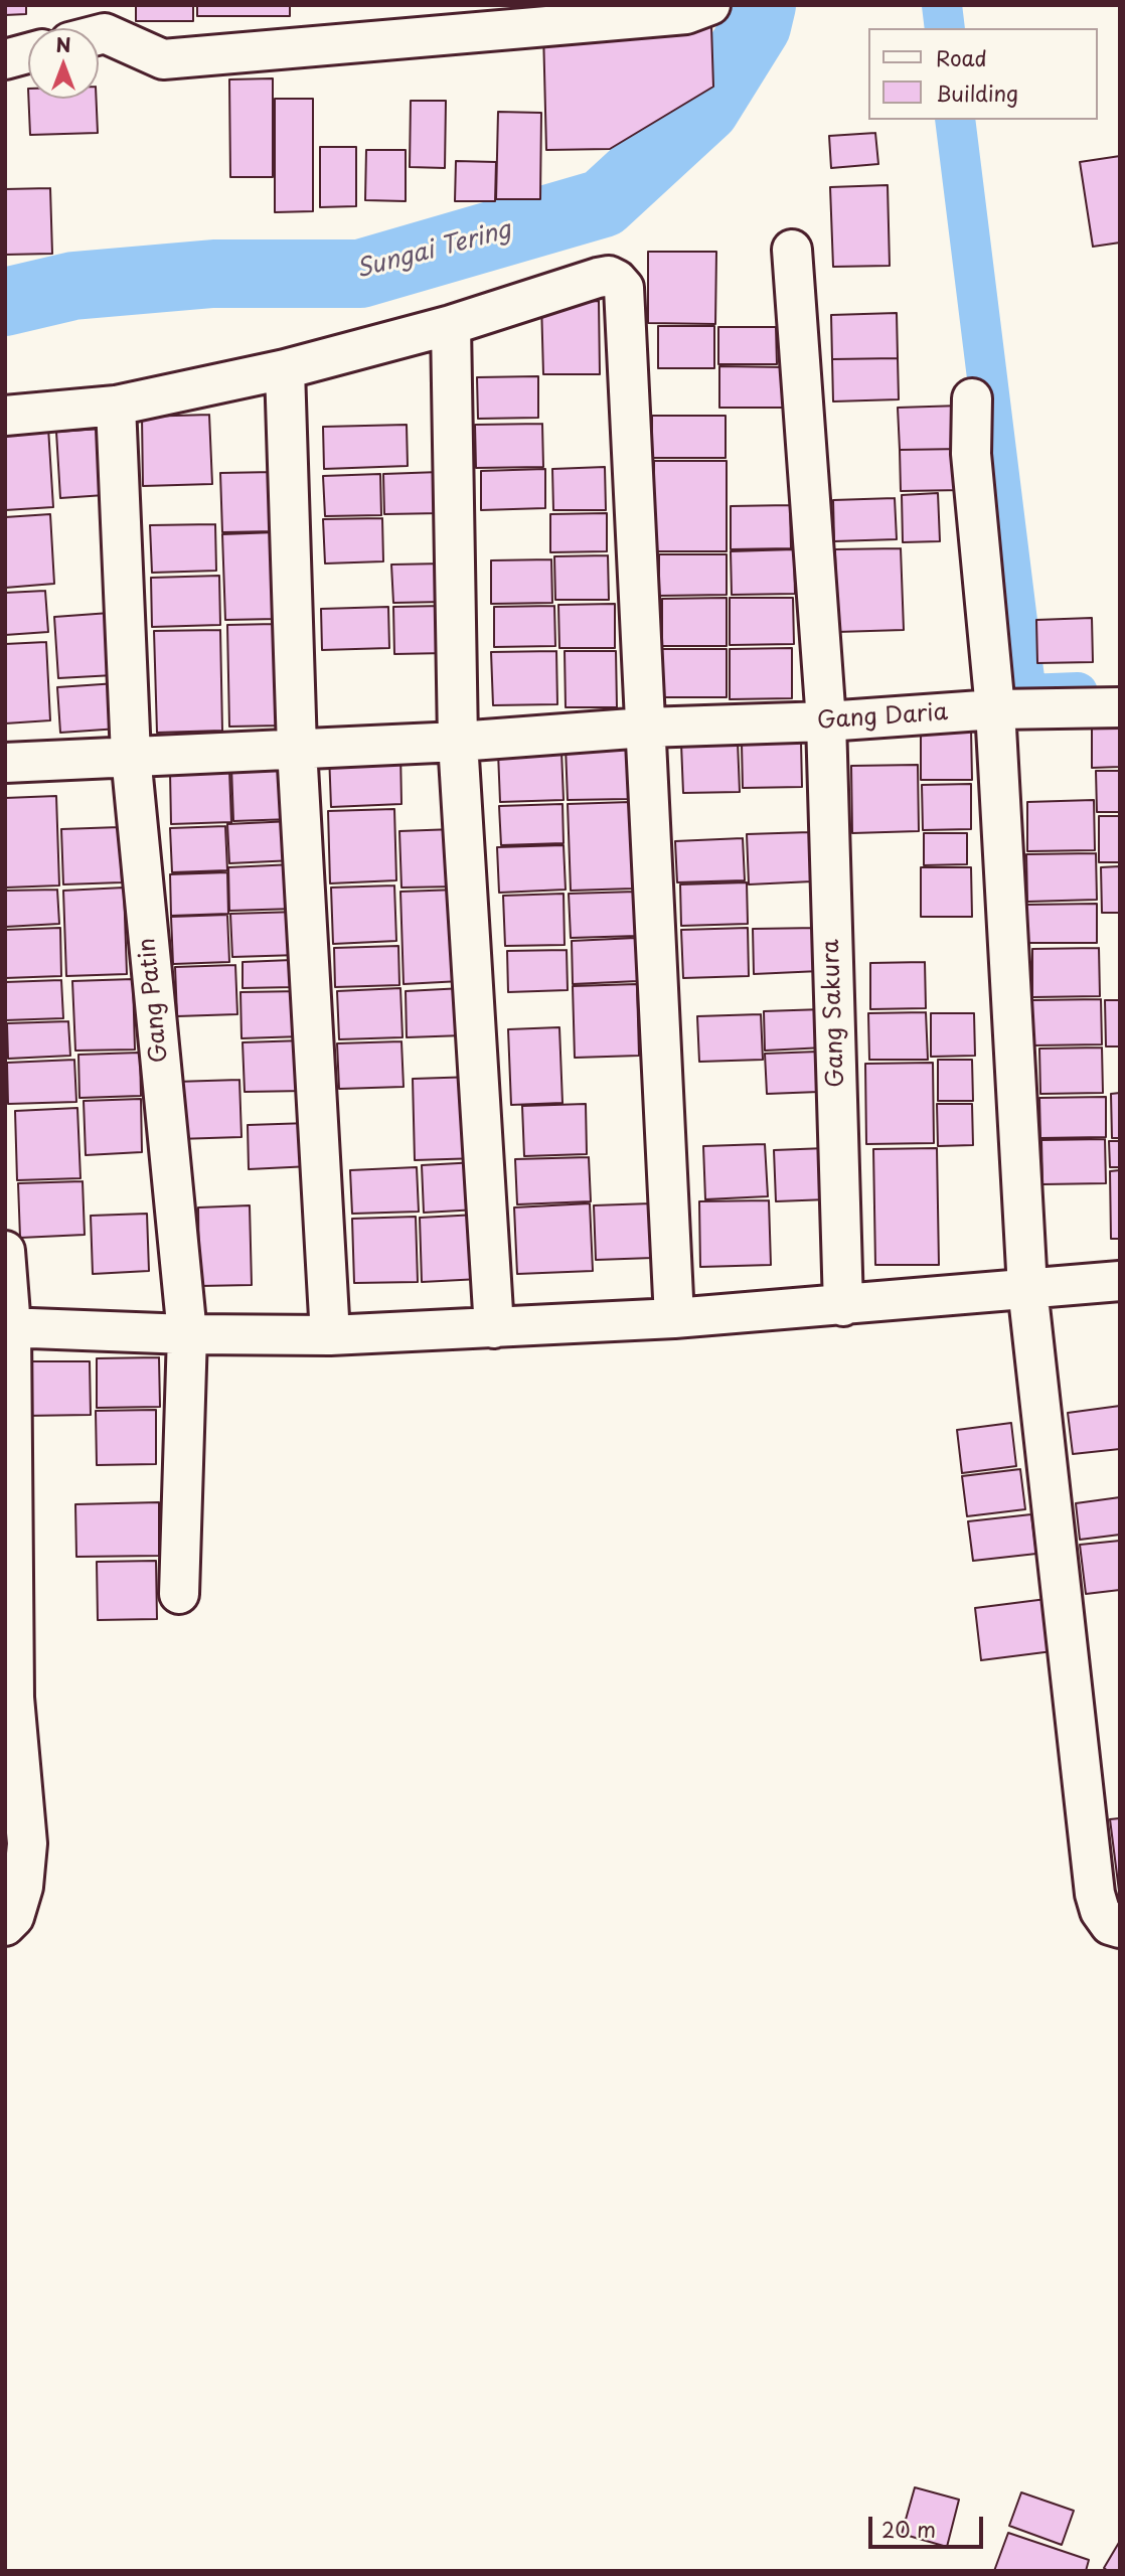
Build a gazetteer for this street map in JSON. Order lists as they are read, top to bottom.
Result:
{
  "streets": {
    "street": ["Gang Daria", "Gang Patin", "Gang Sakura"]
  },
  "crossings": [
    ["Gang Daria", "Gang Patin"],
    ["Gang Daria", "Gang Sakura"]
  ],
  "water": ["Sungai Tering"],
  "legend": ["Road", "Building"],
  "scale_bar": "20 m",
  "north": "top"
}
